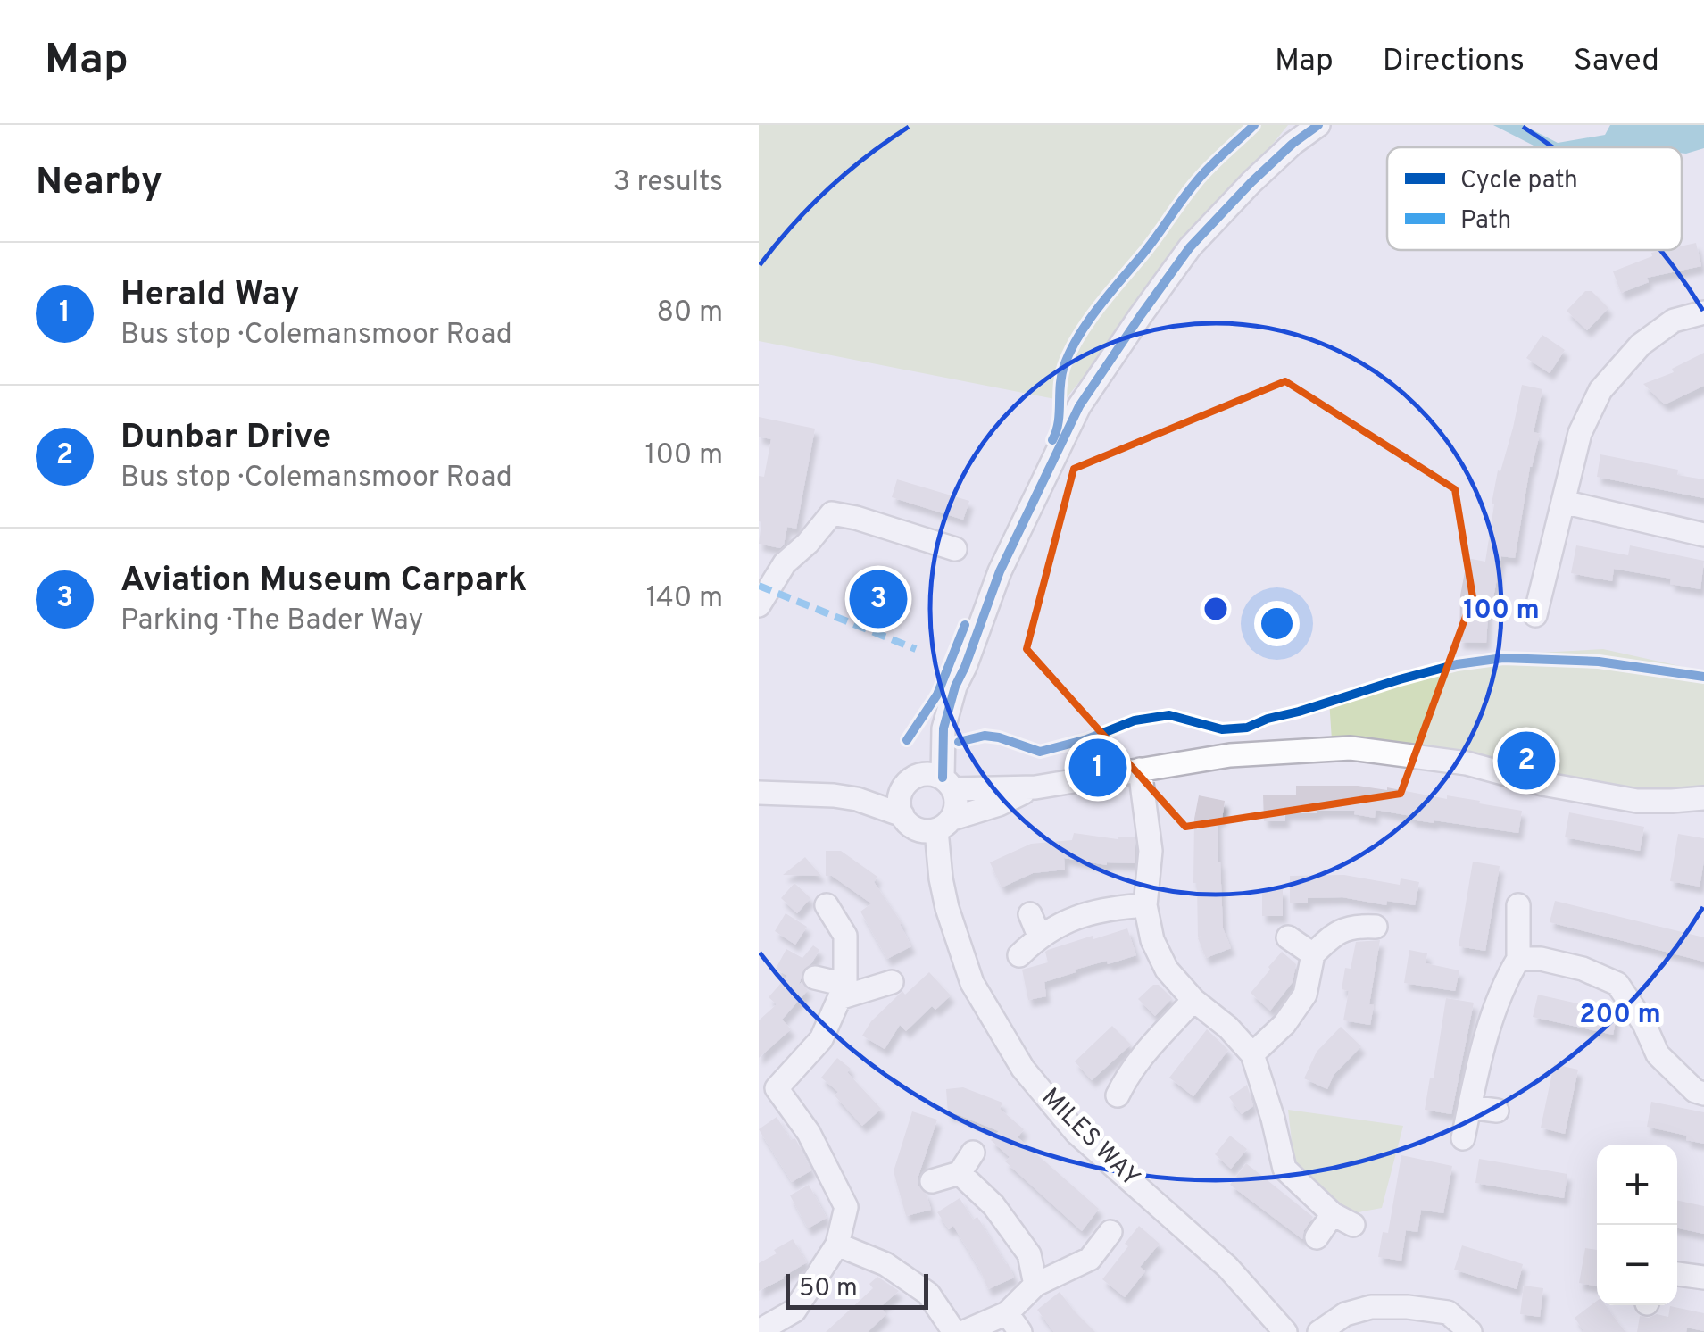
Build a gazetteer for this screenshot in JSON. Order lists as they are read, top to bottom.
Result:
{
  "streets": {
    "street": ["MILES WAY"]
  },
  "legend": ["Cycle path", "Path"],
  "scale_bar": "50 m",
  "page": {
    "header": "Map",
    "nav": ["Map", "Directions", "Saved"],
    "heading": ["Nearby", "3 results"],
    "list": [
      {
        "mark": "1",
        "name": "Herald Way",
        "note": "Bus stop · Colemansmoor Road",
        "value": "80 m"
      },
      {
        "mark": "2",
        "name": "Dunbar Drive",
        "note": "Bus stop · Colemansmoor Road",
        "value": "100 m"
      },
      {
        "mark": "3",
        "name": "Aviation Museum Carpark",
        "note": "Parking · The Bader Way",
        "value": "140 m"
      }
    ],
    "pins": ["3", "2", "1"],
    "map_buttons": ["+", "−"],
    "scale": "50 m"
  },
  "rings": ["100 m", "200 m"]
}
